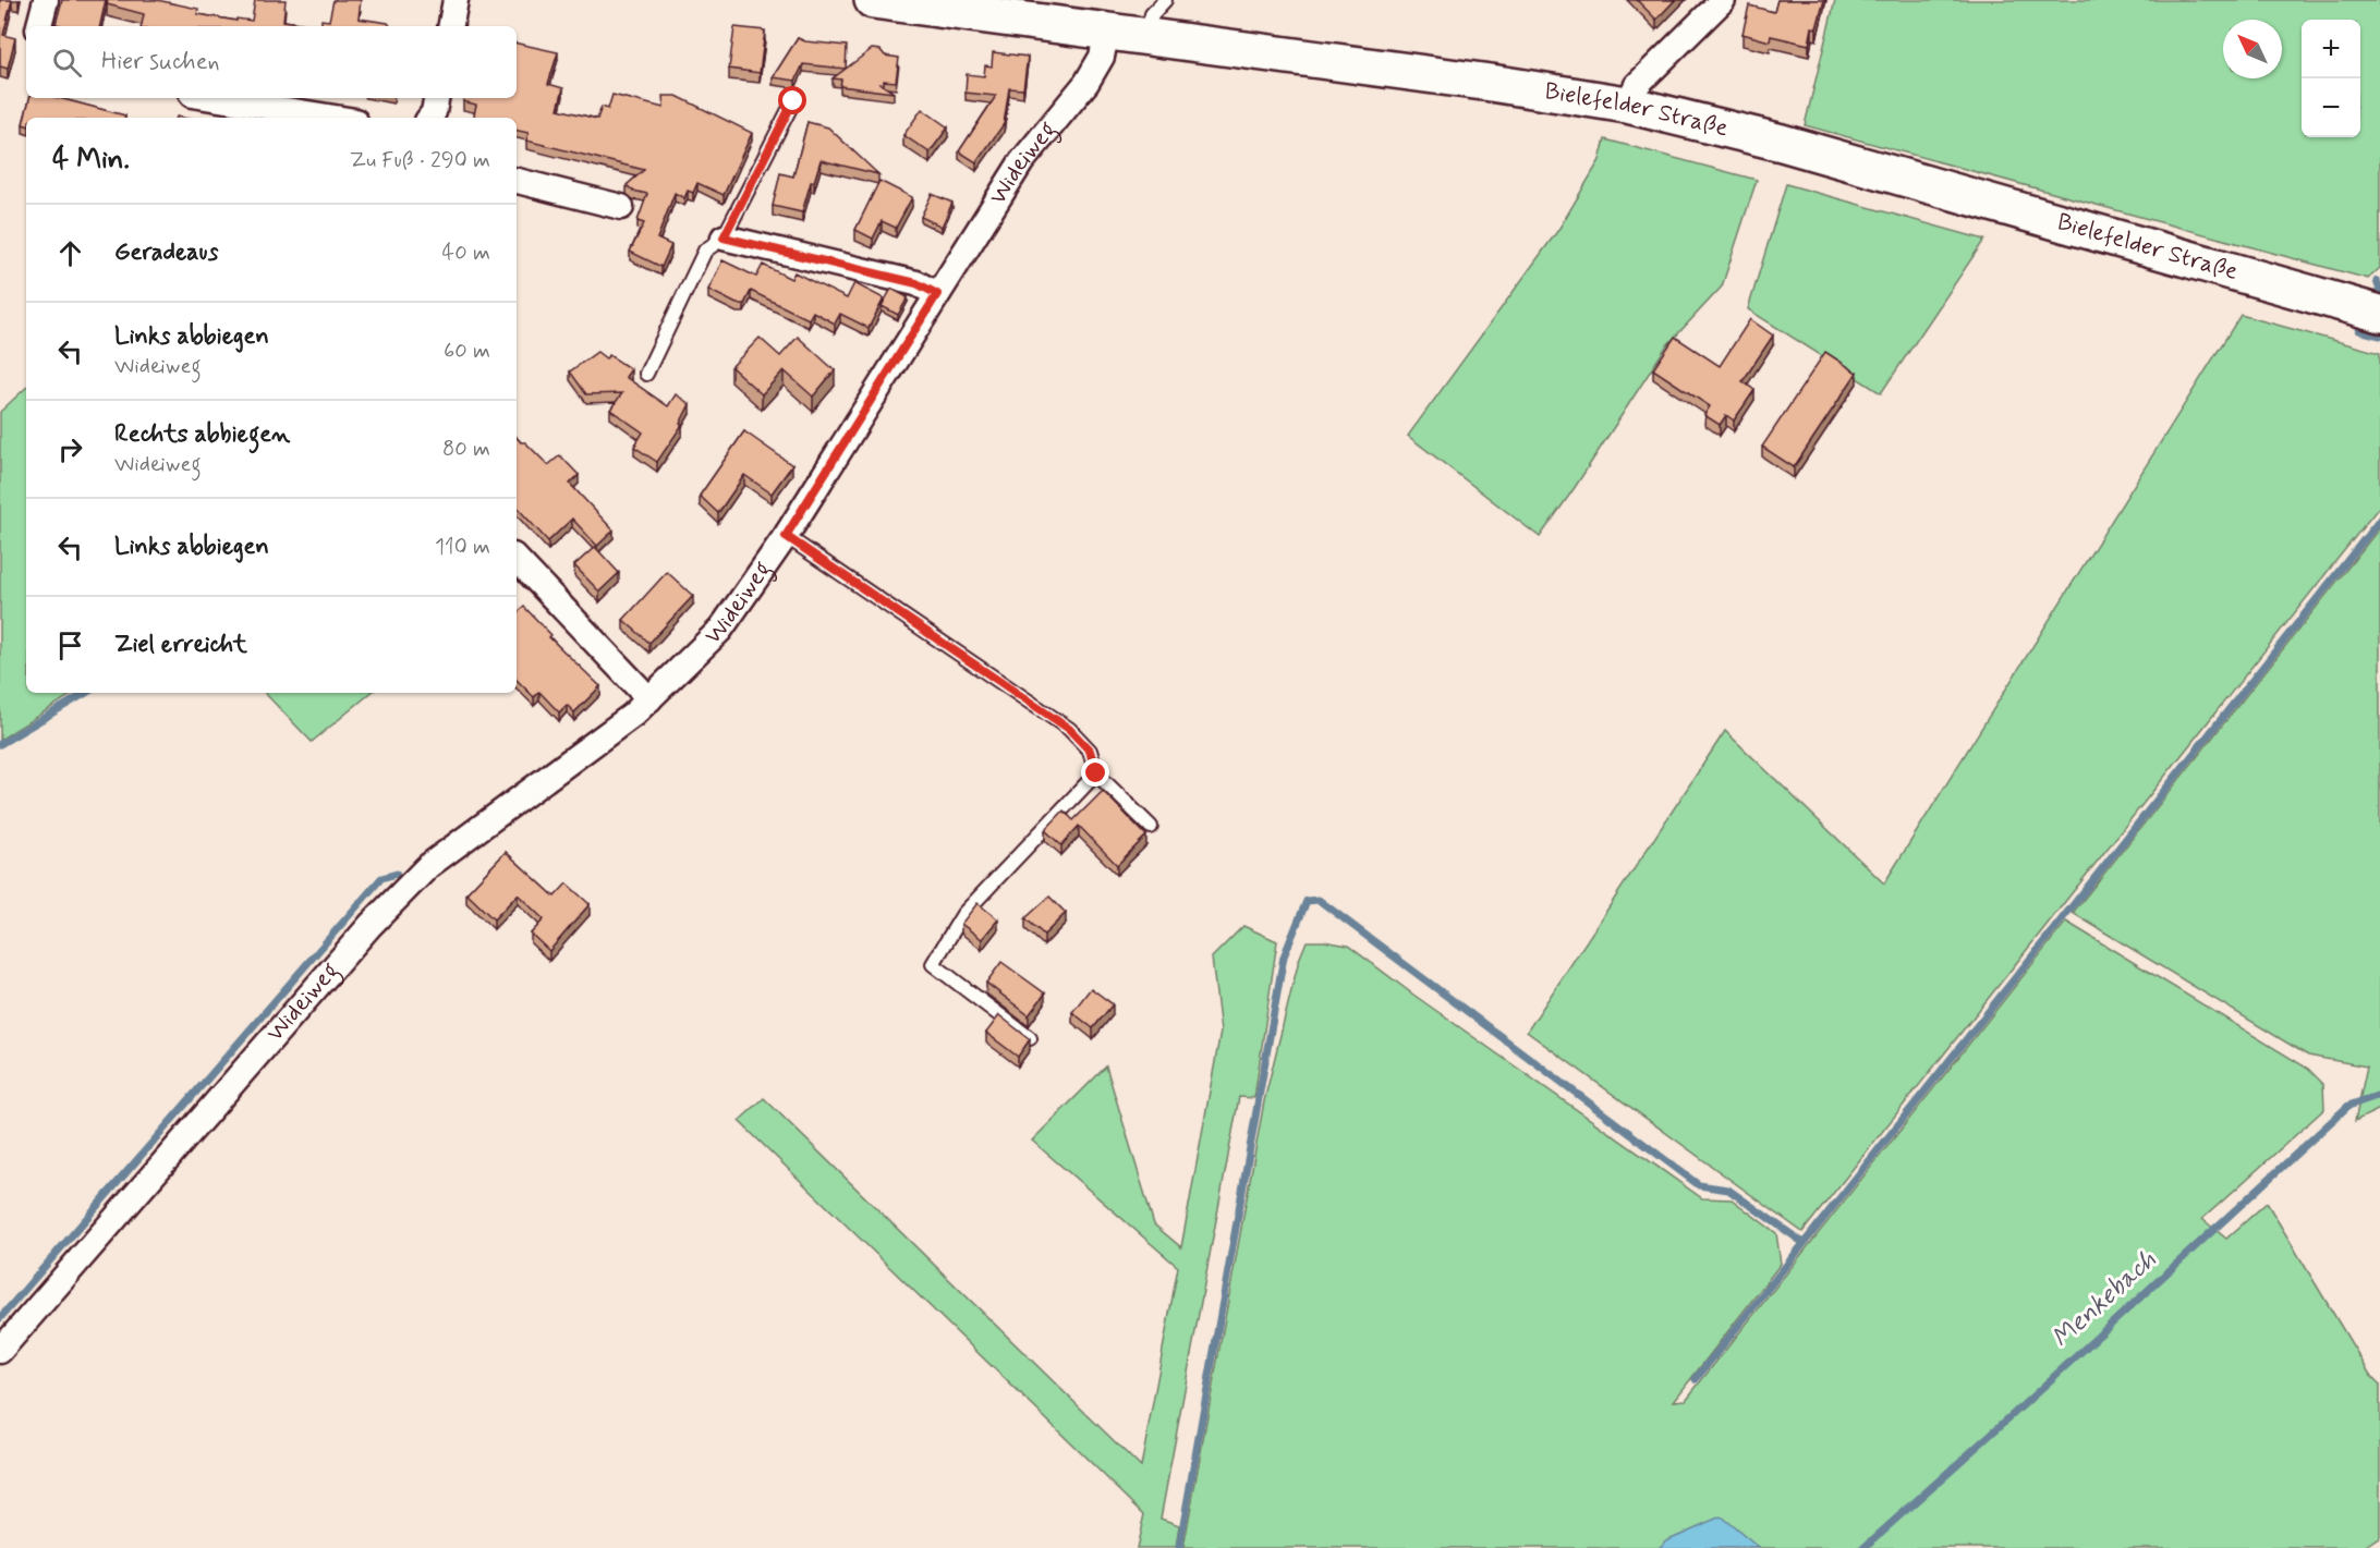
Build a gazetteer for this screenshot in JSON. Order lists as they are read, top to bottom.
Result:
{
  "streets": {
    "main road": ["Bielefelder Straße"],
    "street": ["Wideiweg"]
  },
  "crossings": [
    ["Bielefelder Straße", "Wideiweg"]
  ],
  "water": ["Menkebach"],
  "north": "top left",
  "page": {
    "map_buttons": ["+", "−"],
    "search": "Hier suchen",
    "heading": ["4 Min.", "Zu Fuß · 290 m"],
    "list": [
      ["Geradeaus", "40 m"],
      ["Links abbiegen", "Wideiweg", "60 m"],
      ["Rechts abbiegen", "Wideiweg", "80 m"],
      ["Links abbiegen", "110 m"],
      "Ziel erreicht"
    ]
  }
}
